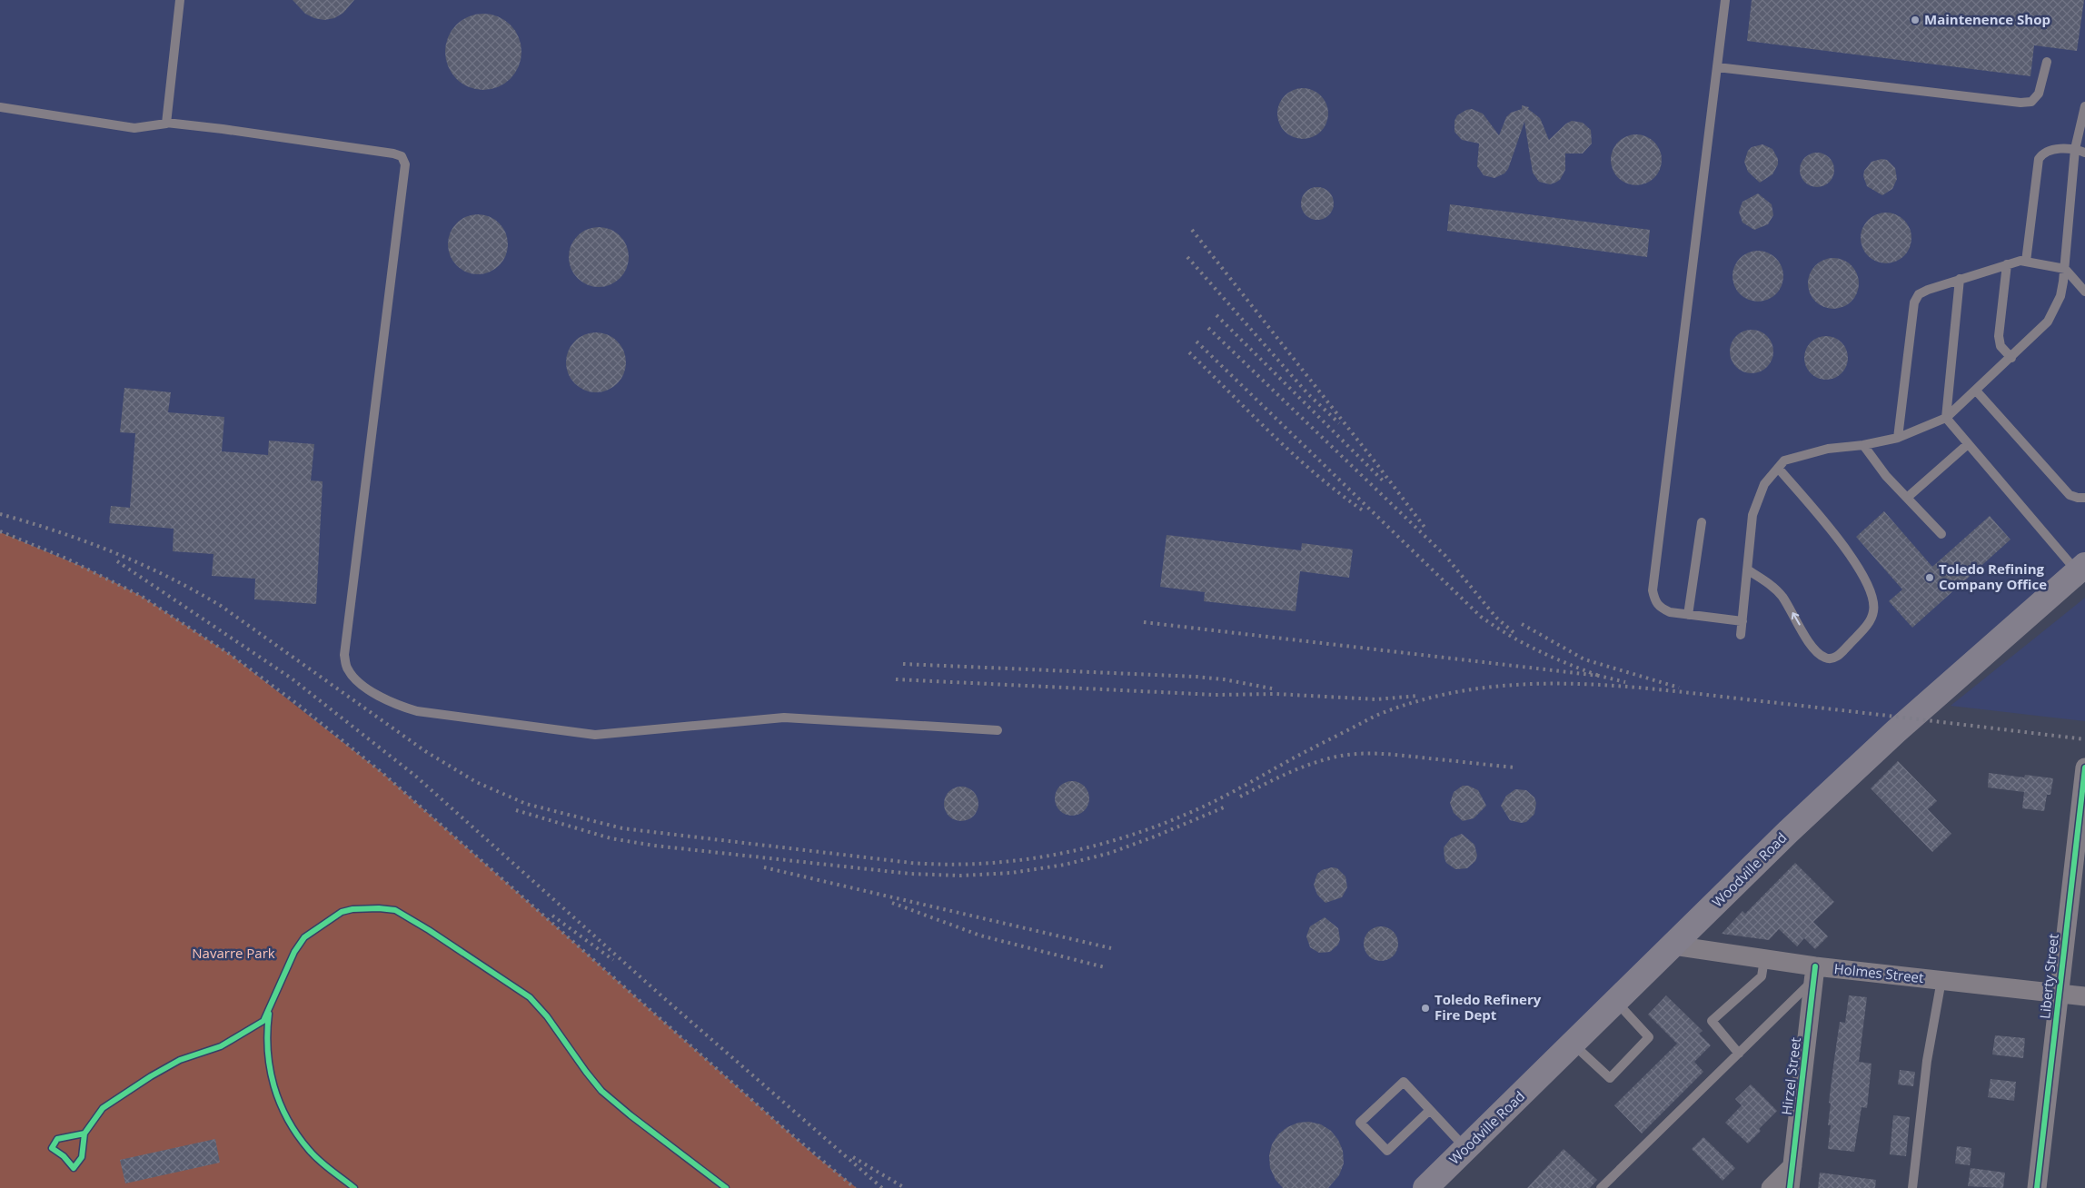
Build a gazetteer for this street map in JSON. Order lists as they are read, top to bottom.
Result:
{
  "streets": {
    "main road": ["Woodville Road"],
    "street": ["Holmes Street", "Liberty Street", "Hirzel Street"]
  },
  "crossings": [
    ["Woodville Road", "Holmes Street"],
    ["Holmes Street", "Liberty Street"],
    ["Holmes Street", "Hirzel Street"]
  ],
  "parks": ["Navarre Park"],
  "places": ["Maintenence Shop", "Toledo Refining Company Office", "Toledo Refinery Fire Dept"]
}
